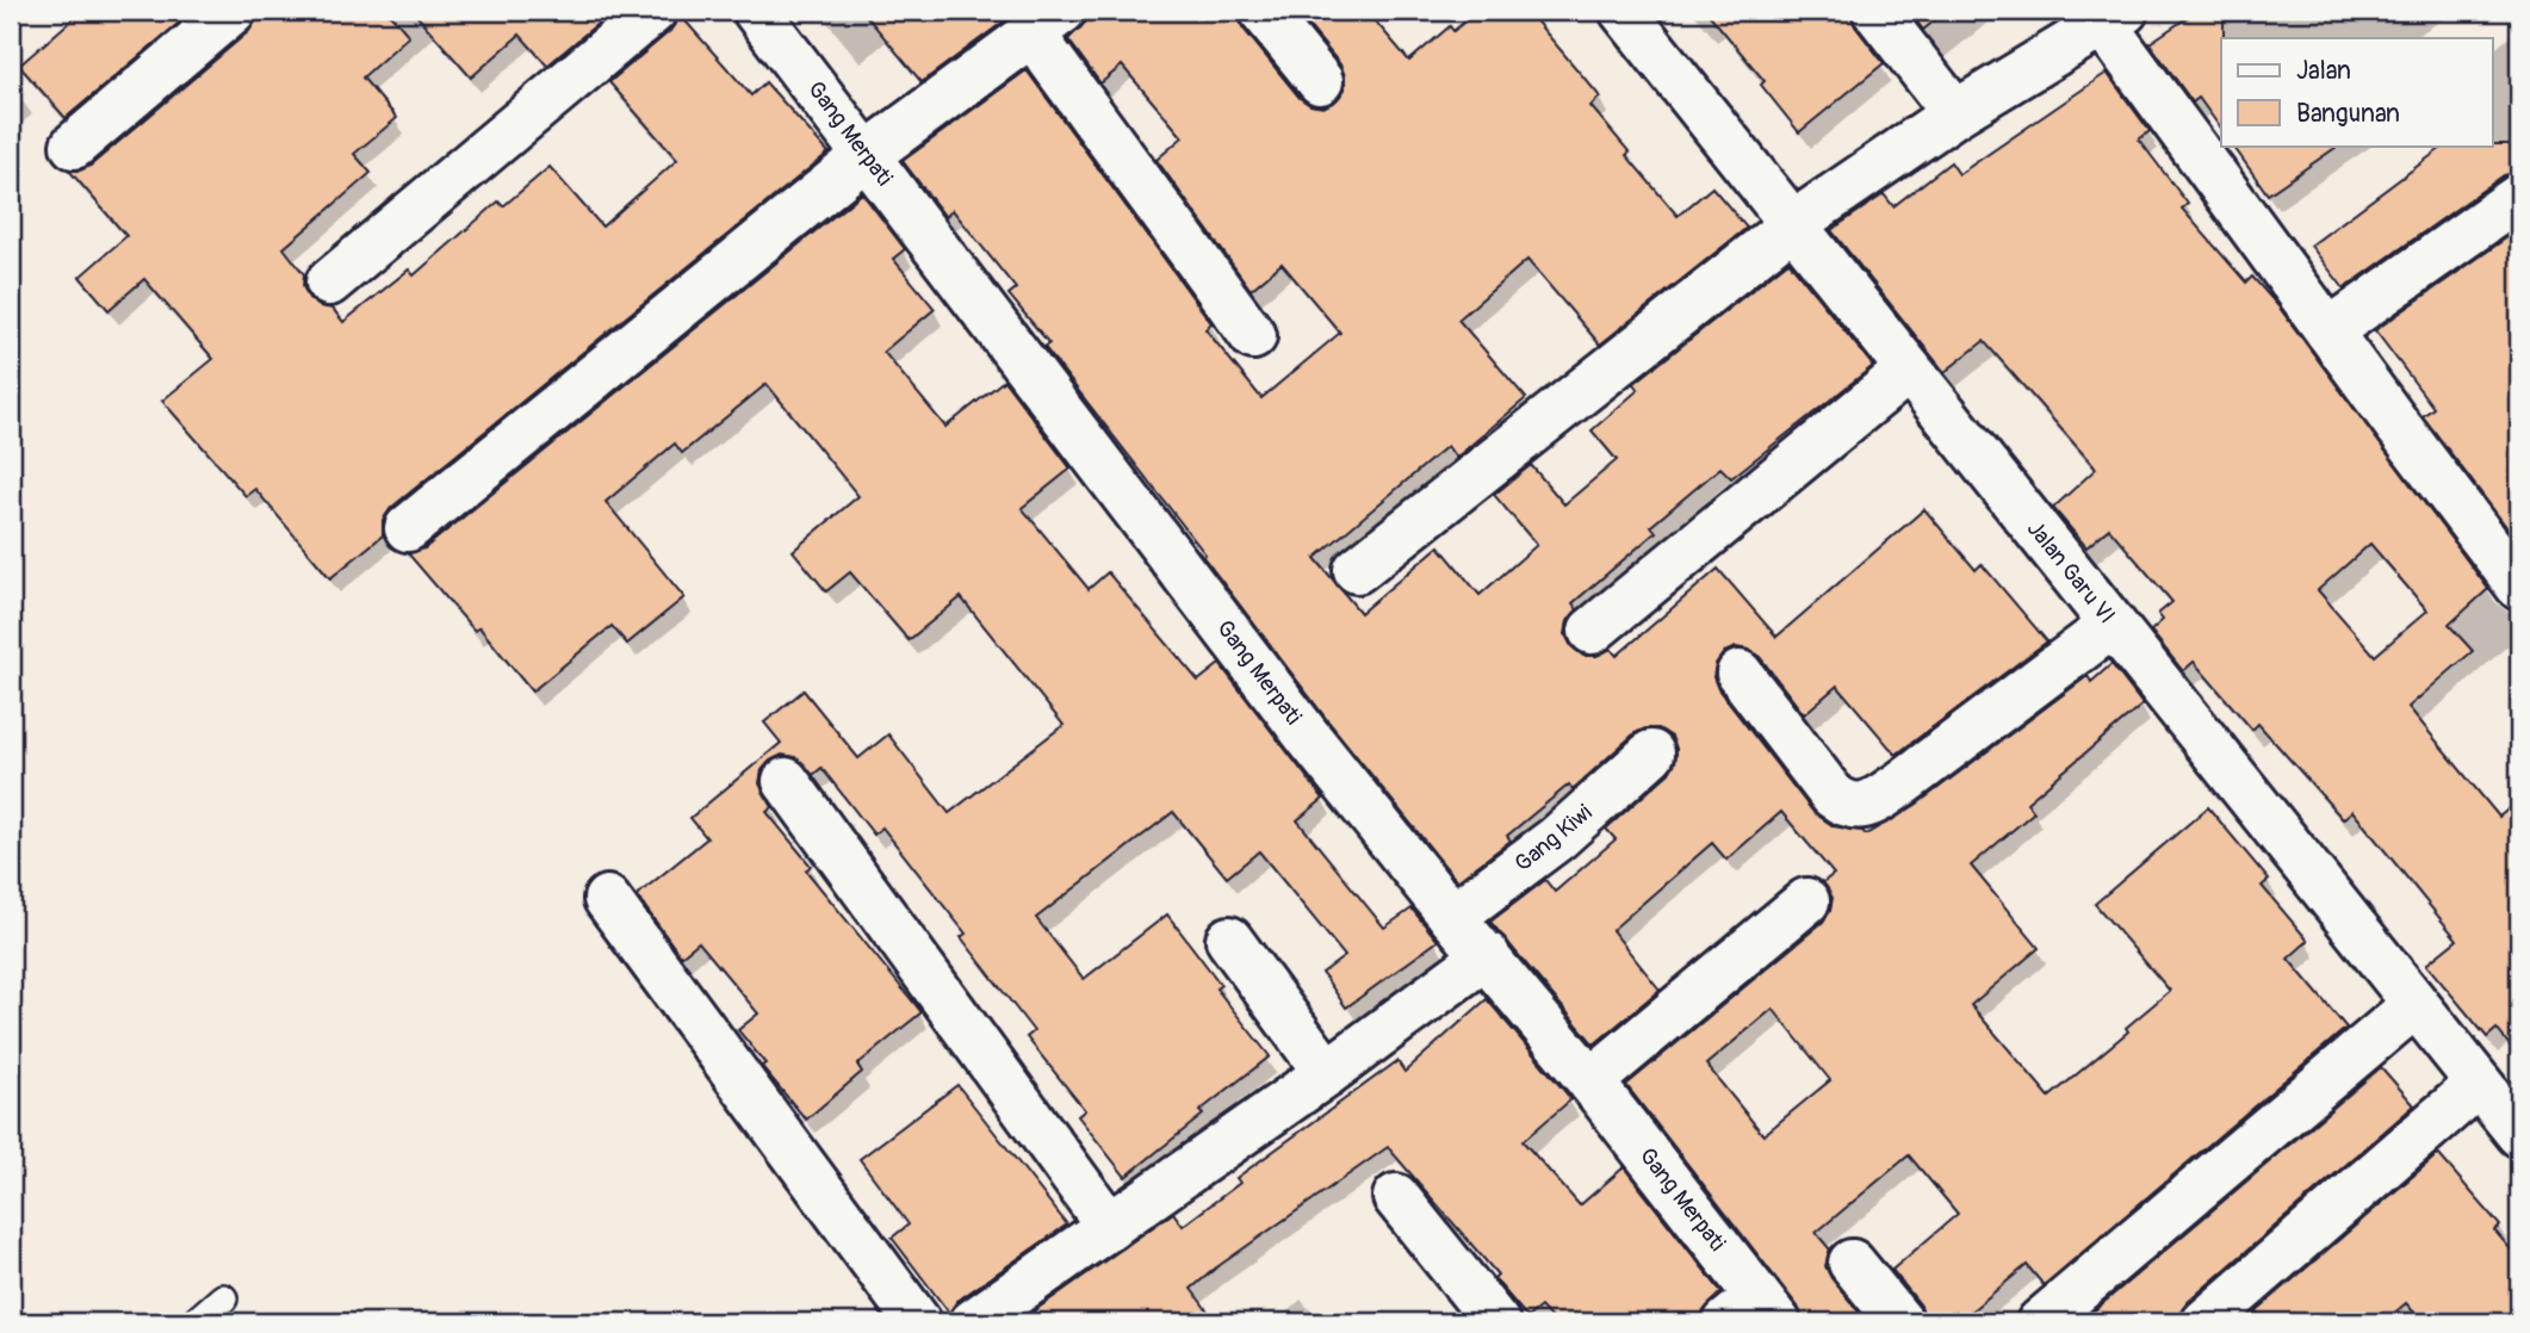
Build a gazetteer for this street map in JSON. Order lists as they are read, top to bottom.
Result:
{
  "streets": {
    "street": ["Gang Merpati", "Jalan Garu VI", "Gang Kiwi"]
  },
  "crossings": [
    ["Gang Merpati", "Gang Kiwi"]
  ],
  "legend": ["Jalan", "Bangunan"]
}
